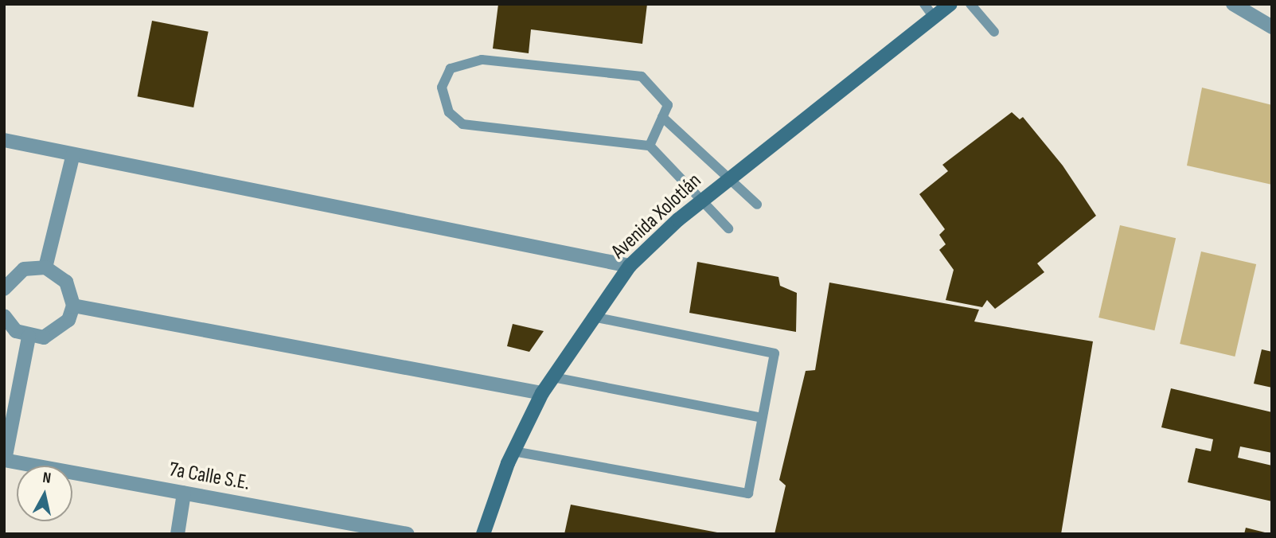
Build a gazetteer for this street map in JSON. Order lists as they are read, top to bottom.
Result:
{
  "streets": {
    "main road": ["Avenida Xolotlán"],
    "street": ["7a Calle S.E."]
  },
  "north": "top"
}
